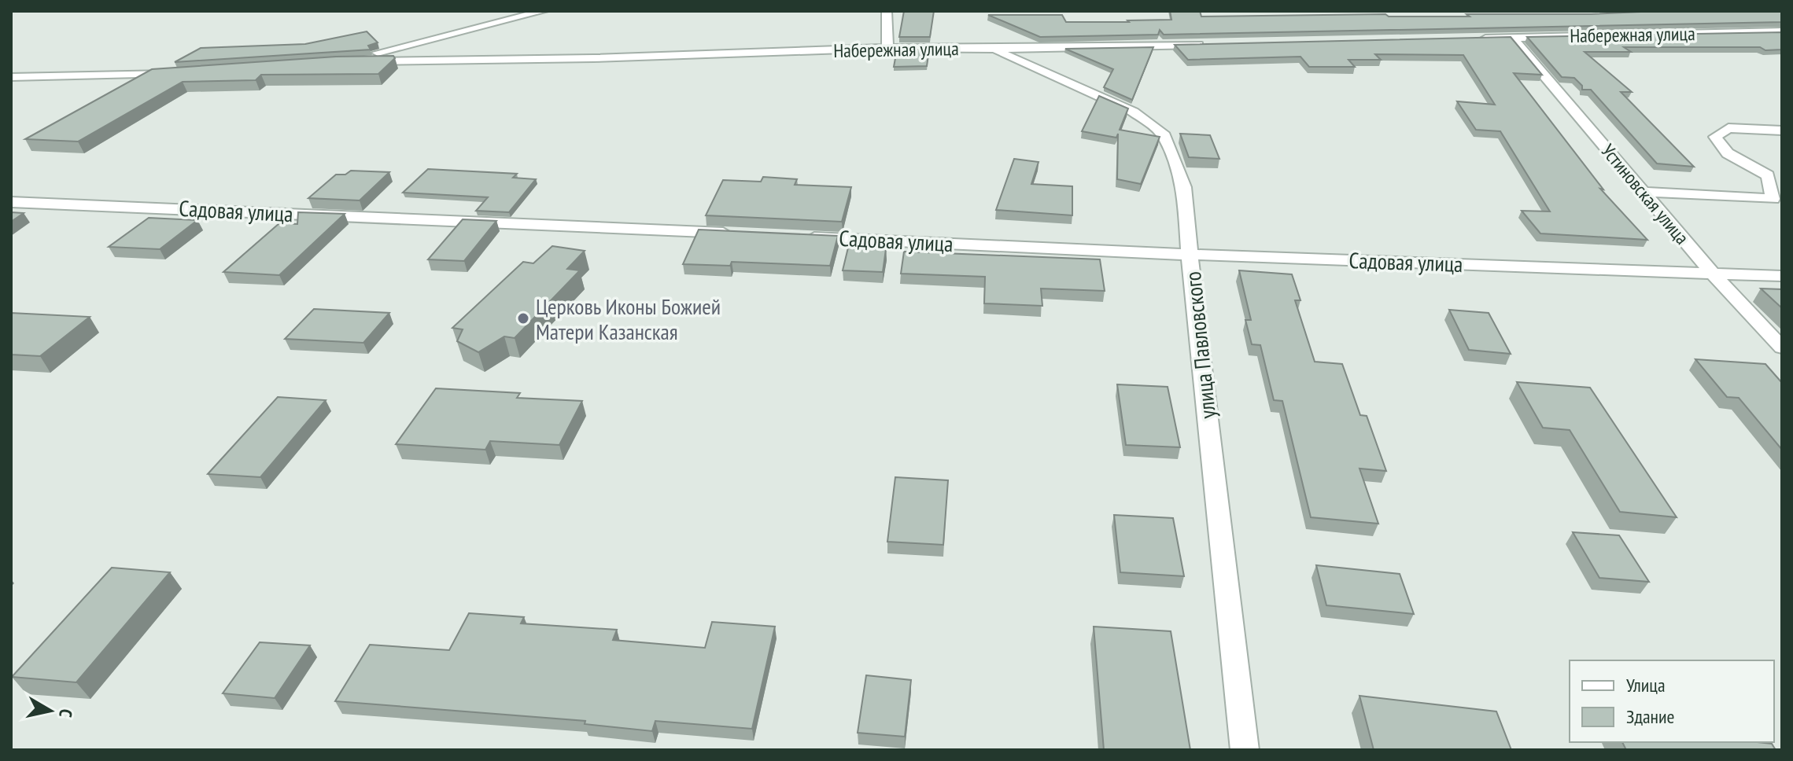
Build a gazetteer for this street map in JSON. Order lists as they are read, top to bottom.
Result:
{
  "streets": {
    "street": [
      "Набережная улица",
      "Устиновская улица",
      "Садовая улица",
      "улица Павловского"
    ]
  },
  "crossings": [
    ["Набережная улица", "Устиновская улица"],
    ["Набережная улица", "улица Павловского"],
    ["Устиновская улица", "Садовая улица"],
    ["Садовая улица", "улица Павловского"]
  ],
  "places": ["Церковь Иконы Божией Матери Казанская"],
  "legend": ["Улица", "Здание"],
  "north": "right"
}
